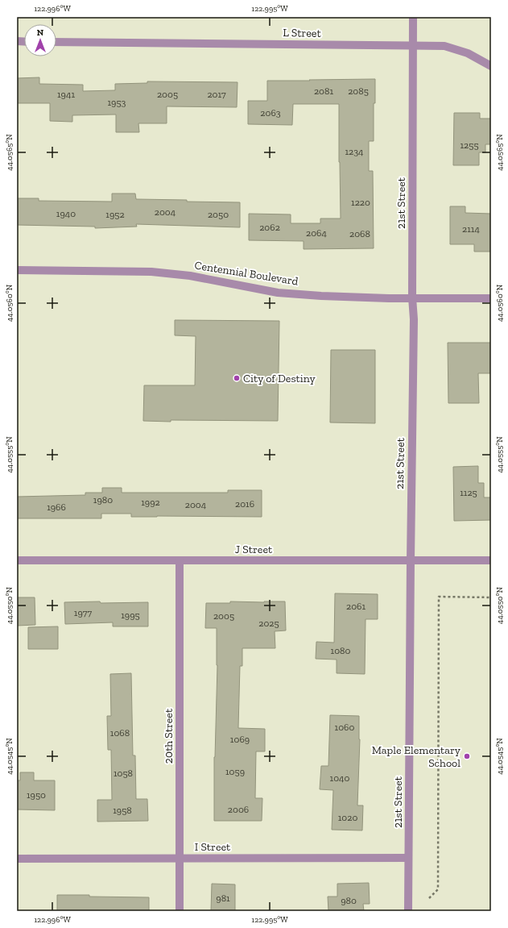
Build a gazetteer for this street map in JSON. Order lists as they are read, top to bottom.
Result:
{
  "streets": {
    "street": [
      "L Street",
      "21st Street",
      "Centennial Boulevard",
      "J Street",
      "20th Street",
      "I Street"
    ]
  },
  "crossings": [
    ["L Street", "21st Street"],
    ["21st Street", "Centennial Boulevard"],
    ["21st Street", "J Street"],
    ["21st Street", "I Street"],
    ["J Street", "20th Street"],
    ["20th Street", "I Street"]
  ],
  "places": ["City of Destiny", "Maple Elementary School"],
  "house_numbers": [
    "2081",
    "2085",
    "1941",
    "2005",
    "2017",
    "1953",
    "2063",
    "1255",
    "1234",
    "1220",
    "2004",
    "1940",
    "1952",
    "2050",
    "2062",
    "2114",
    "2064",
    "2068",
    "1125",
    "1980",
    "1992",
    "2016",
    "2004",
    "1966",
    "2061",
    "1977",
    "1995",
    "2005",
    "2025",
    "1080",
    "1060",
    "1068",
    "1069",
    "1059",
    "1058",
    "1040",
    "1950",
    "2006",
    "1958",
    "1020",
    "981",
    "980"
  ],
  "north": "top",
  "coordinates": [
    "122.996°W",
    "122.995°W",
    "44.0565°N",
    "44.0560°N",
    "44.0555°N",
    "44.0550°N",
    "44.0545°N"
  ]
}
